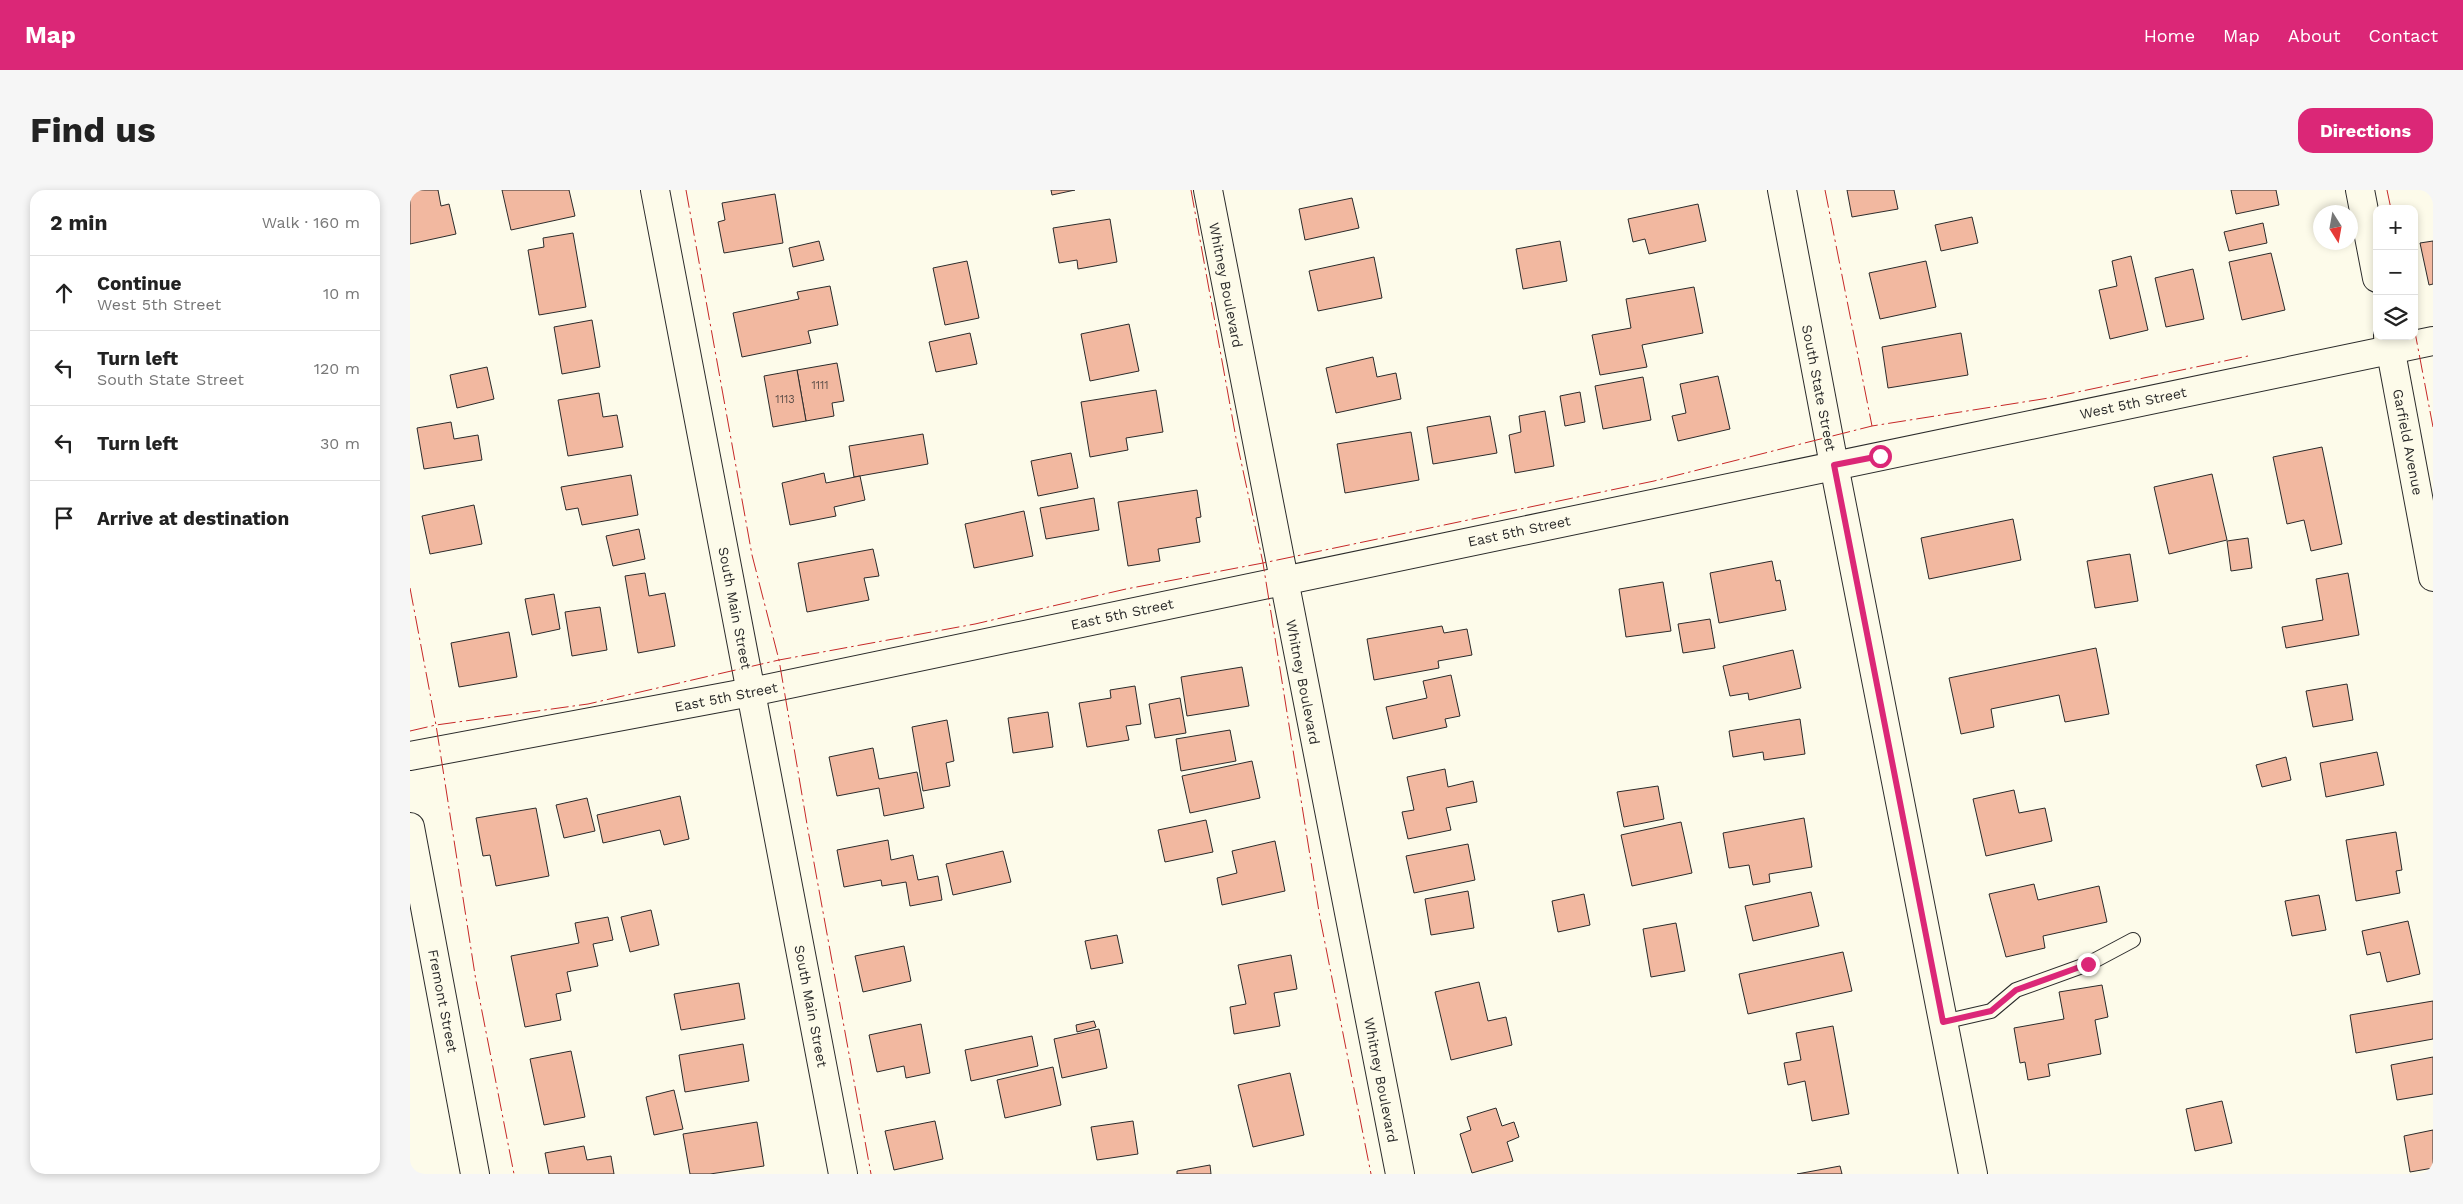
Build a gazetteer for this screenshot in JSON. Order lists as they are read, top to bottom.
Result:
{
  "streets": {
    "street": [
      "Whitney Boulevard",
      "South State Street",
      "West 5th Street",
      "Garfield Avenue",
      "East 5th Street",
      "South Main Street",
      "Fremont Street"
    ]
  },
  "crossings": [
    ["Whitney Boulevard", "East 5th Street"],
    ["South State Street", "West 5th Street"],
    ["South State Street", "East 5th Street"],
    ["West 5th Street", "Garfield Avenue"],
    ["West 5th Street", "East 5th Street"],
    ["East 5th Street", "South Main Street"]
  ],
  "house_numbers": ["1111", "1113"],
  "north": "bottom",
  "page": {
    "header": "Map",
    "nav": [
      "Home",
      "Map",
      "About",
      "Contact"
    ],
    "buttons": "Directions",
    "title": "Find us",
    "heading": ["2 min", "Walk · 160 m"],
    "map_buttons": ["+", "−"],
    "list": [
      ["Continue", "West 5th Street", "10 m"],
      ["Turn left", "South State Street", "120 m"],
      ["Turn left", "30 m"],
      "Arrive at destination"
    ]
  }
}
